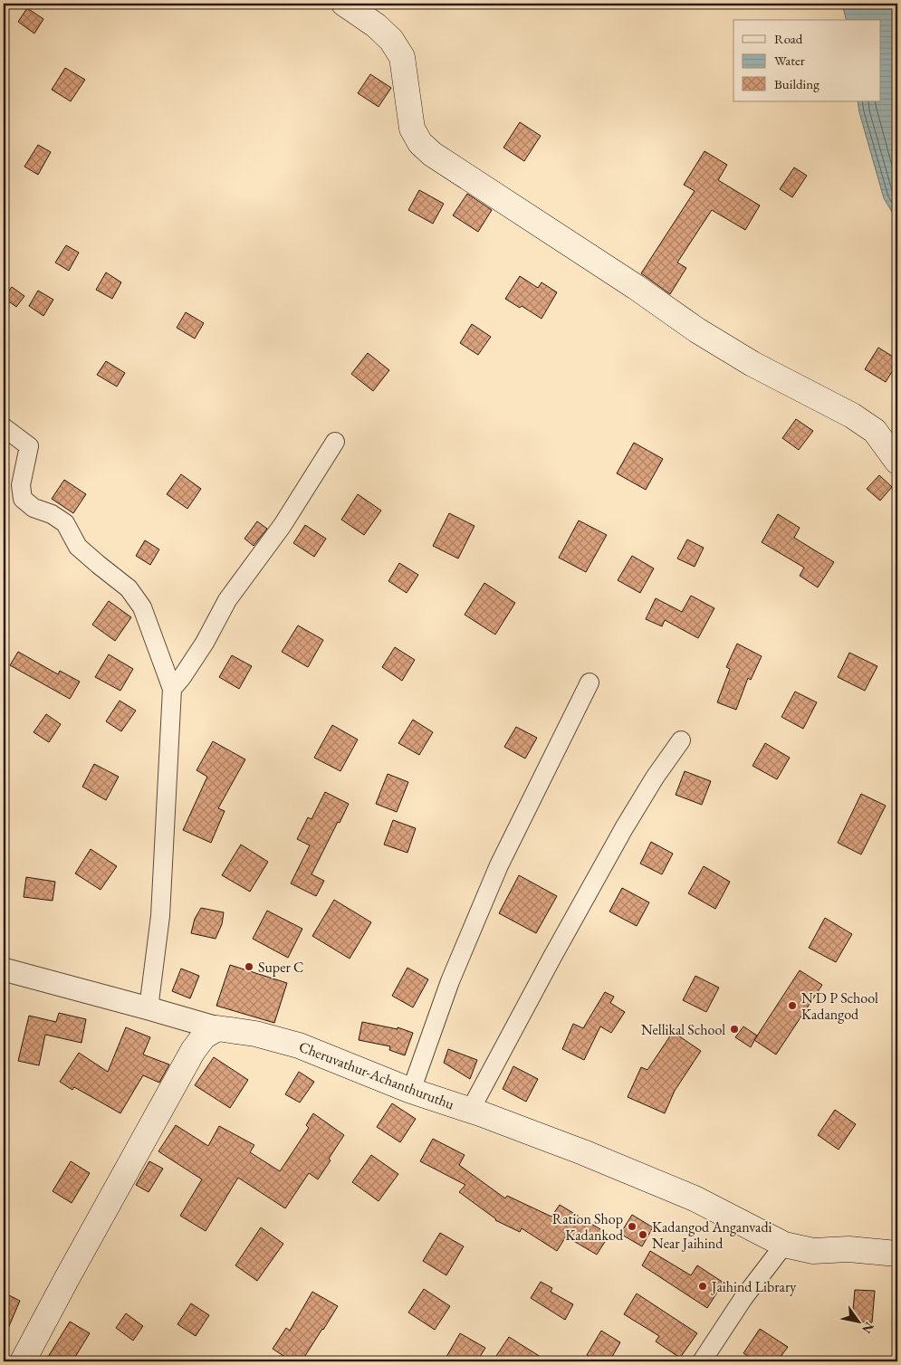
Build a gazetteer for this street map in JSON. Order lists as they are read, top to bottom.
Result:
{
  "streets": {
    "main road": ["Cheruvathur-Achanthuruthu"]
  },
  "places": [
    "Super C",
    "N D P School Kadangod",
    "Nellikal School",
    "Ration Shop Kadankod",
    "Kadangod Anganvadi Near Jaihind",
    "Jaihind Library"
  ],
  "legend": ["Road", "Water", "Building"],
  "north": "bottom right"
}
